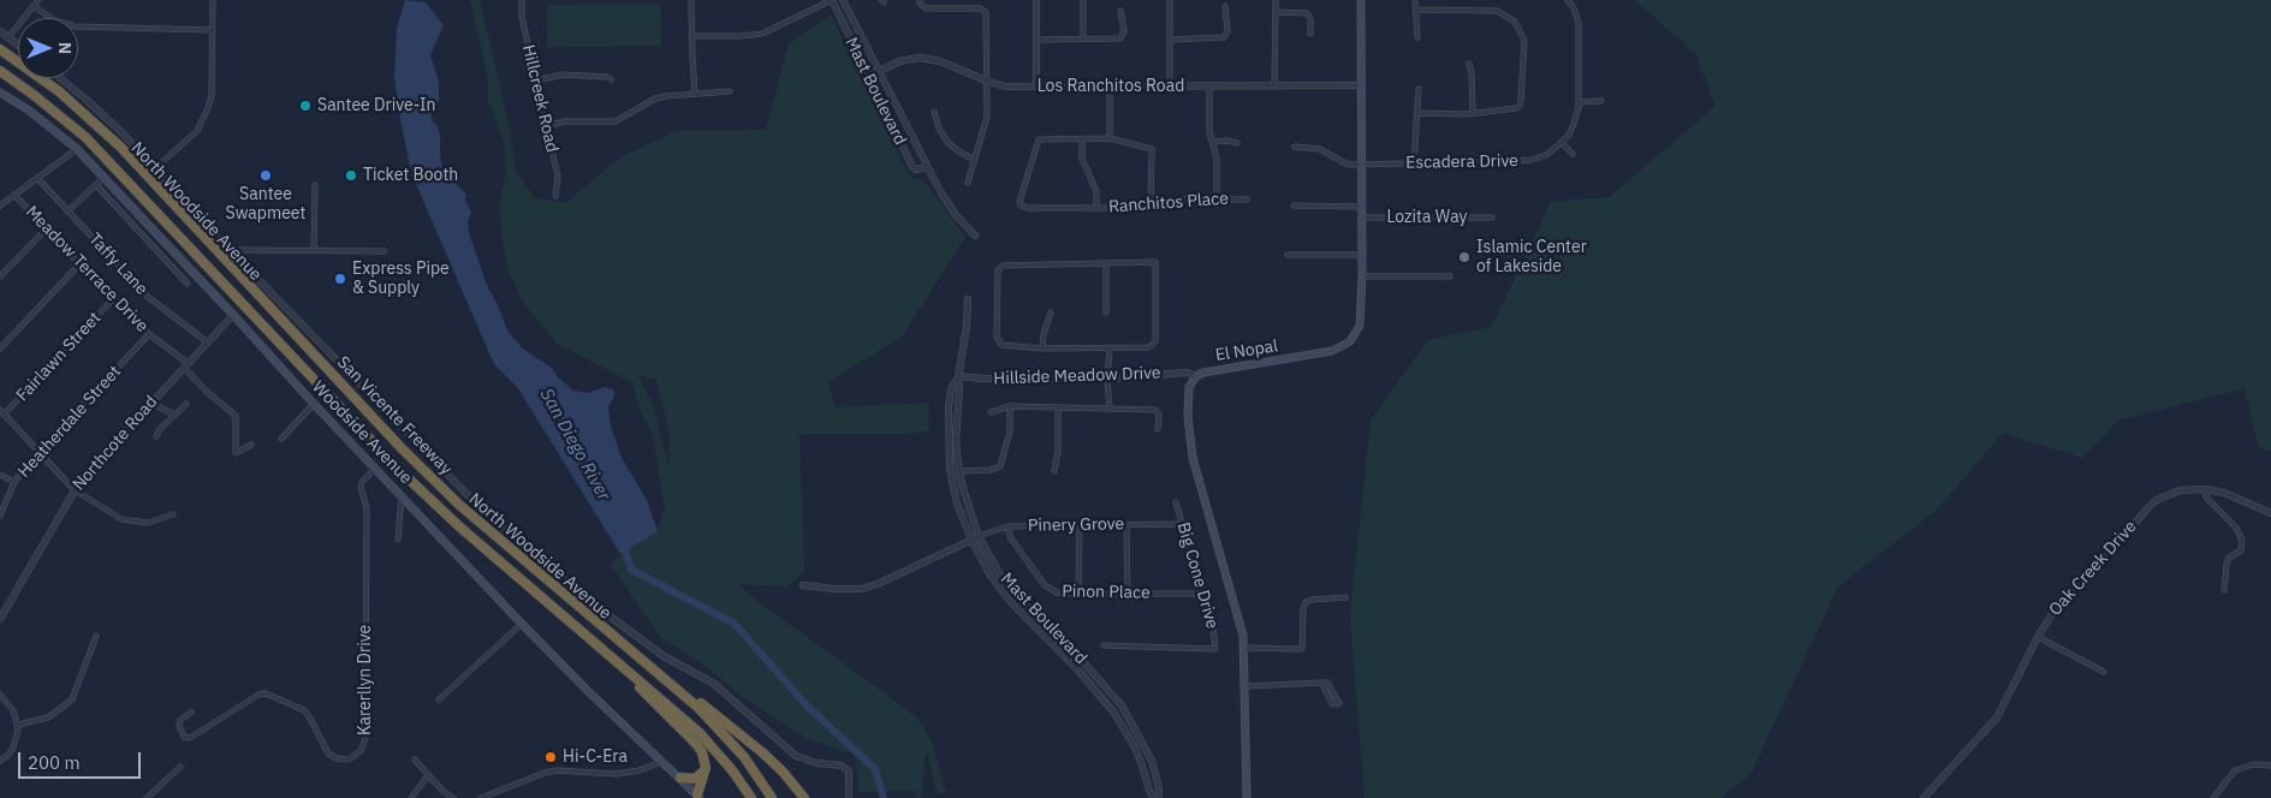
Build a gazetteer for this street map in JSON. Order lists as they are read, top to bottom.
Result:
{
  "streets": {
    "highway": ["San Vicente Freeway"],
    "main road": ["El Nopal", "Woodside Avenue"],
    "street": [
      "Los Ranchitos Road",
      "Mast Boulevard",
      "Hillcreek Road",
      "Escadera Drive",
      "Ranchitos Place",
      "North Woodside Avenue",
      "Lozita Way",
      "Taffy Lane",
      "Meadow Terrace Drive",
      "Fairlawn Street",
      "Hillside Meadow Drive",
      "Heatherdale Street",
      "Northcote Road",
      "Pinery Grove",
      "Oak Creek Drive",
      "Big Cone Drive",
      "Pinon Place",
      "Karerllyn Drive"
    ]
  },
  "crossings": [
    ["Los Ranchitos Road", "Mast Boulevard"],
    ["Los Ranchitos Road", "El Nopal"],
    ["Mast Boulevard", "Hillside Meadow Drive"],
    ["Mast Boulevard", "Pinery Grove"],
    ["Escadera Drive", "El Nopal"],
    ["Lozita Way", "El Nopal"],
    ["Taffy Lane", "Northcote Road"],
    ["Meadow Terrace Drive", "Fairlawn Street"],
    ["Meadow Terrace Drive", "Heatherdale Street"],
    ["Meadow Terrace Drive", "Northcote Road"],
    ["El Nopal", "Hillside Meadow Drive"],
    ["Woodside Avenue", "Northcote Road"],
    ["Woodside Avenue", "Karerllyn Drive"],
    ["Pinery Grove", "Big Cone Drive"],
    ["Pinery Grove", "Pinon Place"],
    ["Big Cone Drive", "Pinon Place"]
  ],
  "water": ["San Diego River"],
  "places": [
    "Santee Drive-In",
    "Santee Swapmeet",
    "Ticket Booth",
    "Islamic Center of Lakeside",
    "Express Pipe & Supply",
    "Hi-C-Era"
  ],
  "scale_bar": "200 m",
  "north": "right"
}
